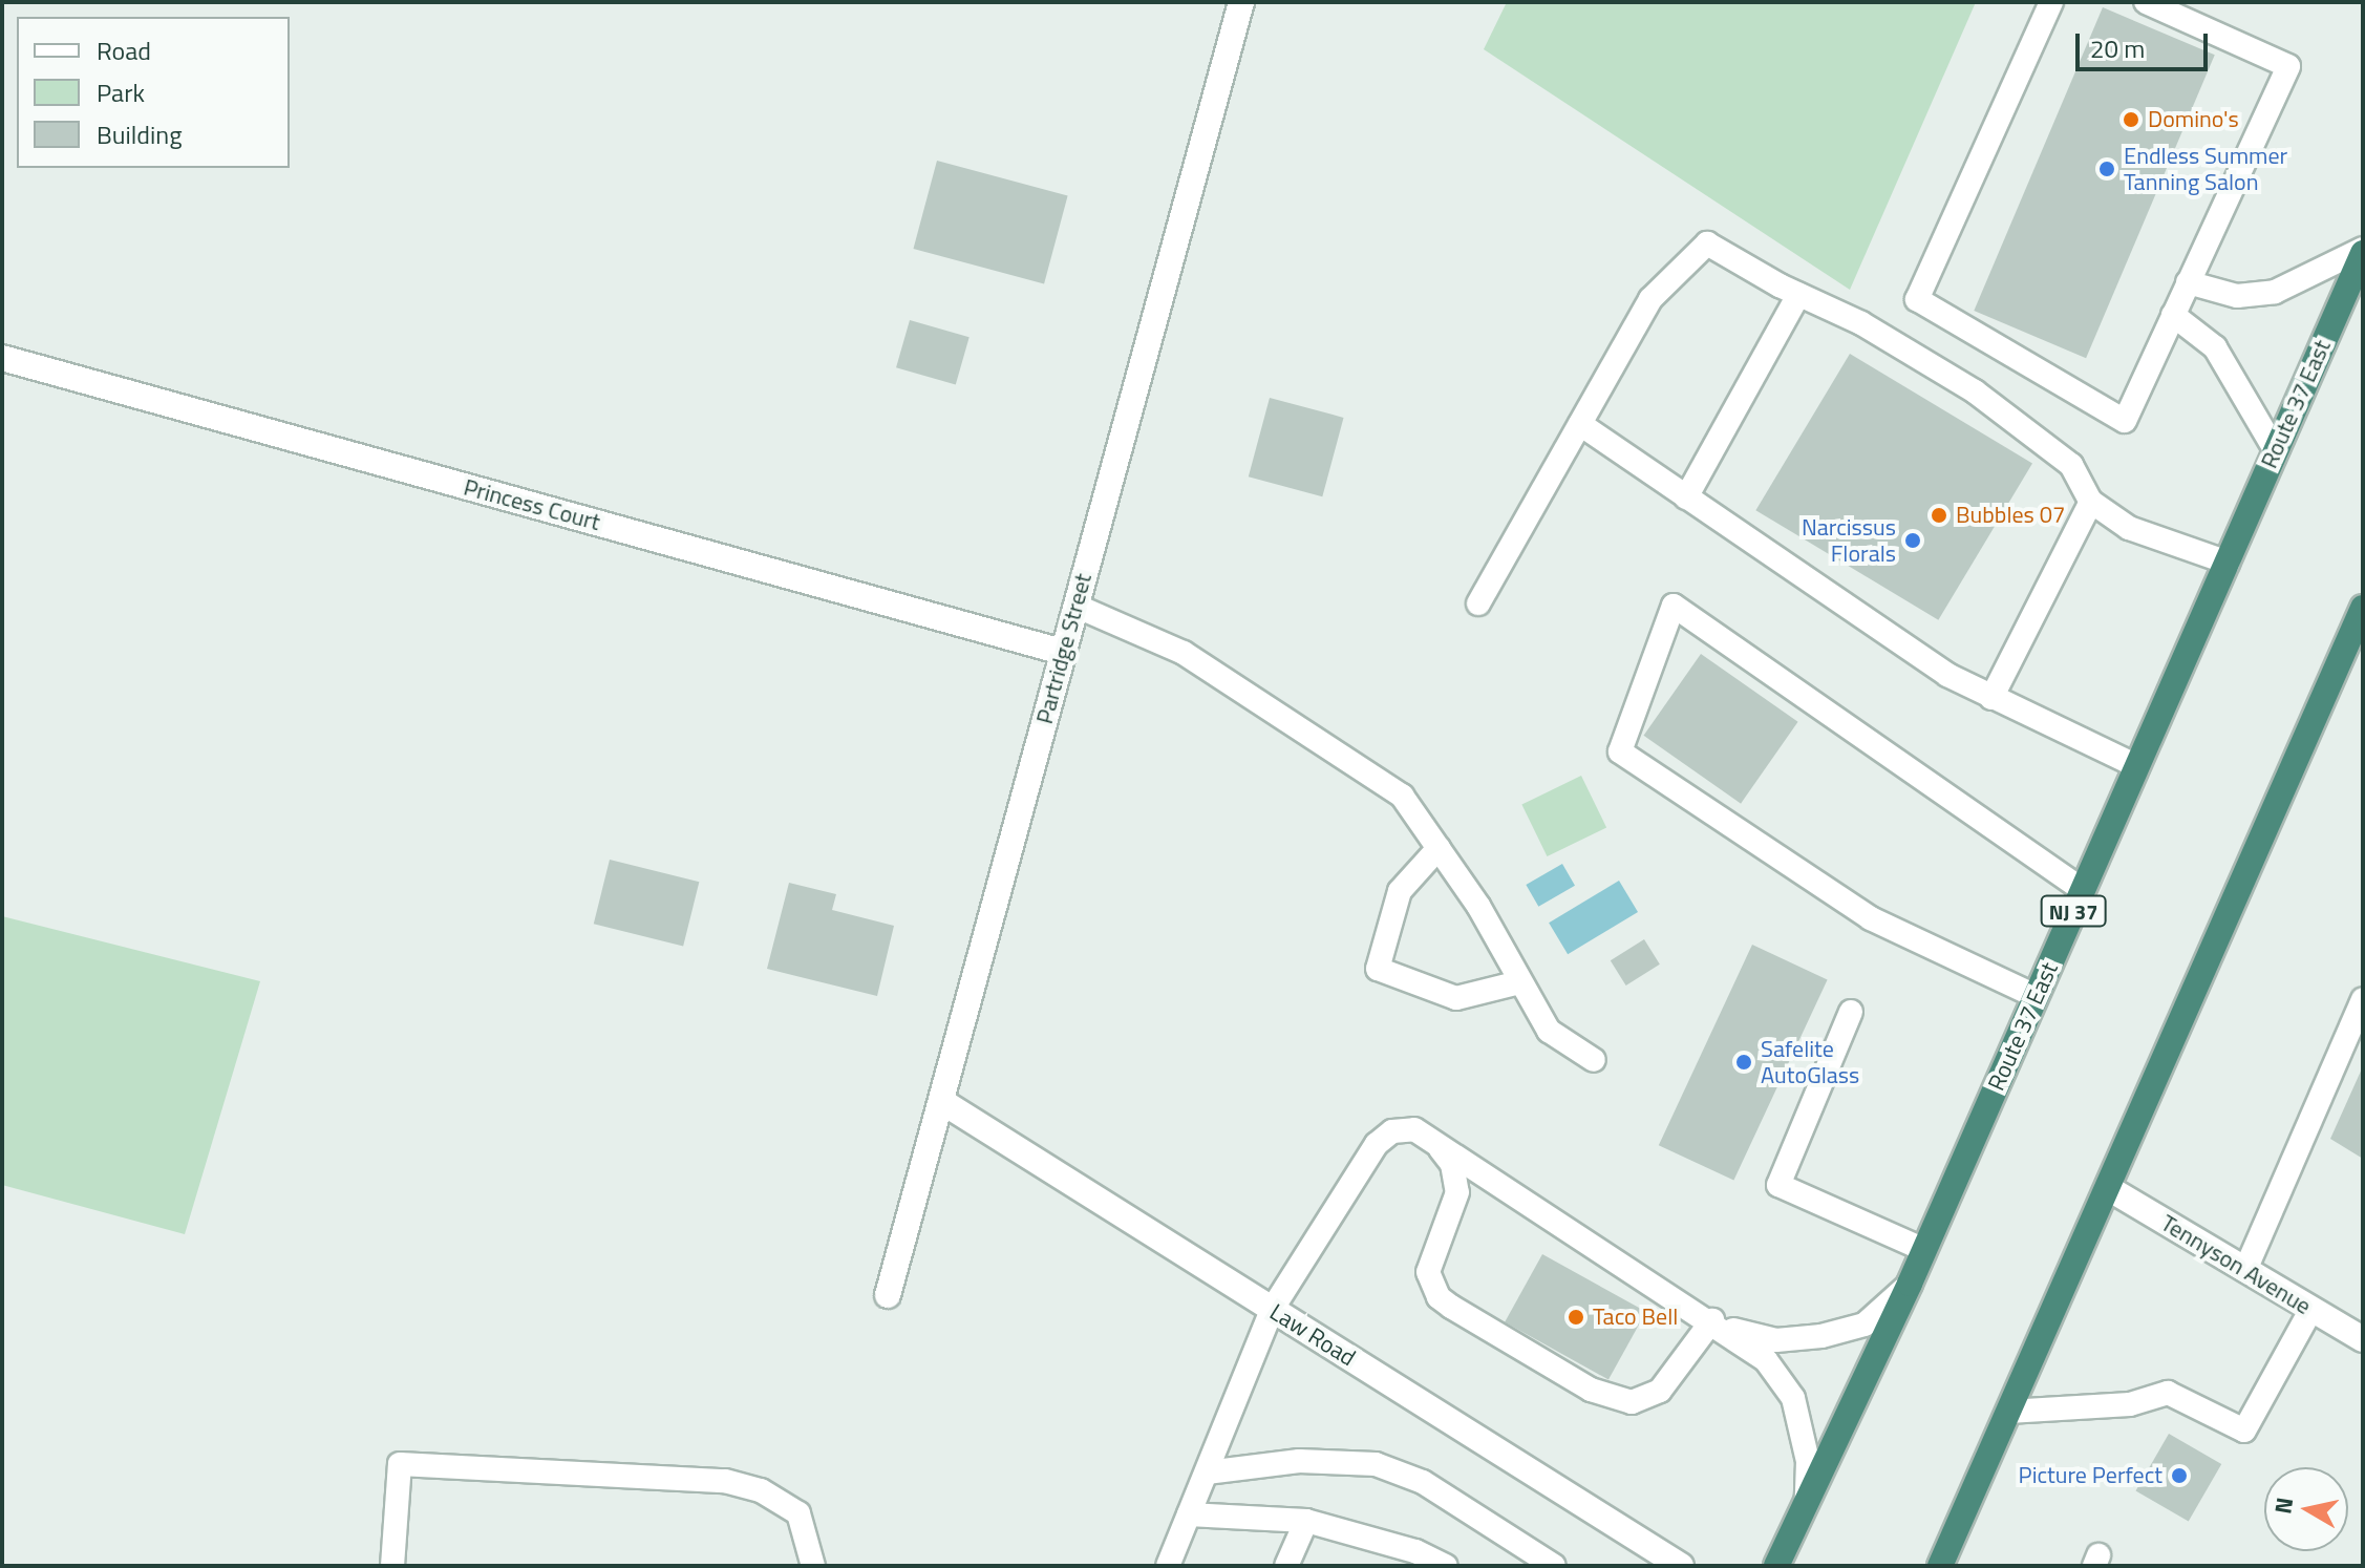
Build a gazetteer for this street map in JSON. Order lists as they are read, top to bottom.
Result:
{
  "streets": {
    "highway": ["Route 37 East", "NJ 37"],
    "street": [
      "Princess Court",
      "Partridge Street",
      "Tennyson Avenue",
      "Law Road"
    ]
  },
  "crossings": [
    ["Princess Court", "Partridge Street"],
    ["Partridge Street", "Law Road"]
  ],
  "places": [
    "Domino's",
    "Endless Summer Tanning Salon",
    "Bubbles 07",
    "Narcissus Florals",
    "Safelite AutoGlass",
    "Taco Bell",
    "Picture Perfect"
  ],
  "legend": ["Road", "Park", "Building"],
  "scale_bar": "20 m",
  "north": "left"
}
